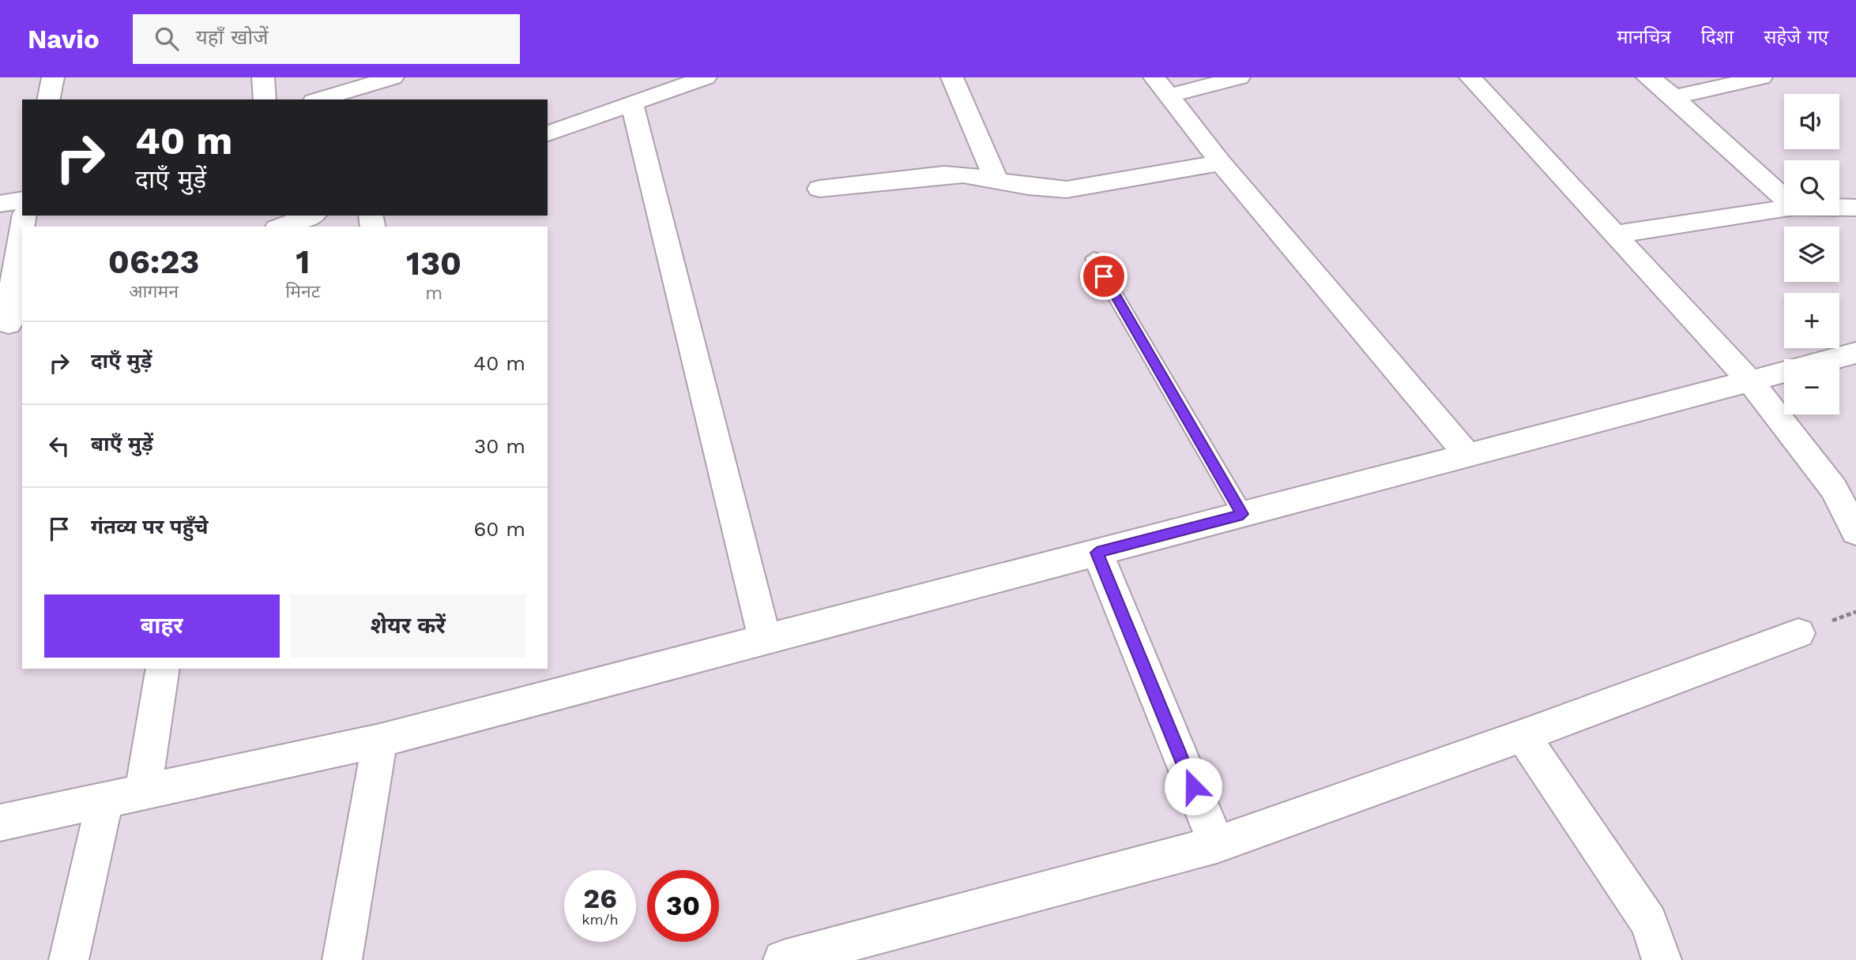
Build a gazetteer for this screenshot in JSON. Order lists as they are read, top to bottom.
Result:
{
  "page": {
    "header": "Navio",
    "search": "यहाँ खोजें",
    "nav": ["मानचित्र", "दिशा", "सहेजे गए"],
    "map_buttons": ["+", "−"],
    "turn": ["40 m", "दाएँ मुड़ें"],
    "eta": [
      "06:23",
      "आगमन",
      "1",
      "मिनट",
      "130",
      "m"
    ],
    "list": [
      {
        "name": "दाएँ मुड़ें",
        "value": "40 m"
      },
      {
        "name": "बाएँ मुड़ें",
        "value": "30 m"
      },
      {
        "name": "गंतव्य पर पहुँचे",
        "value": "60 m"
      }
    ],
    "buttons": ["बाहर", "शेयर करें"],
    "speed": "26 km/h",
    "limit": "30"
  }
}
